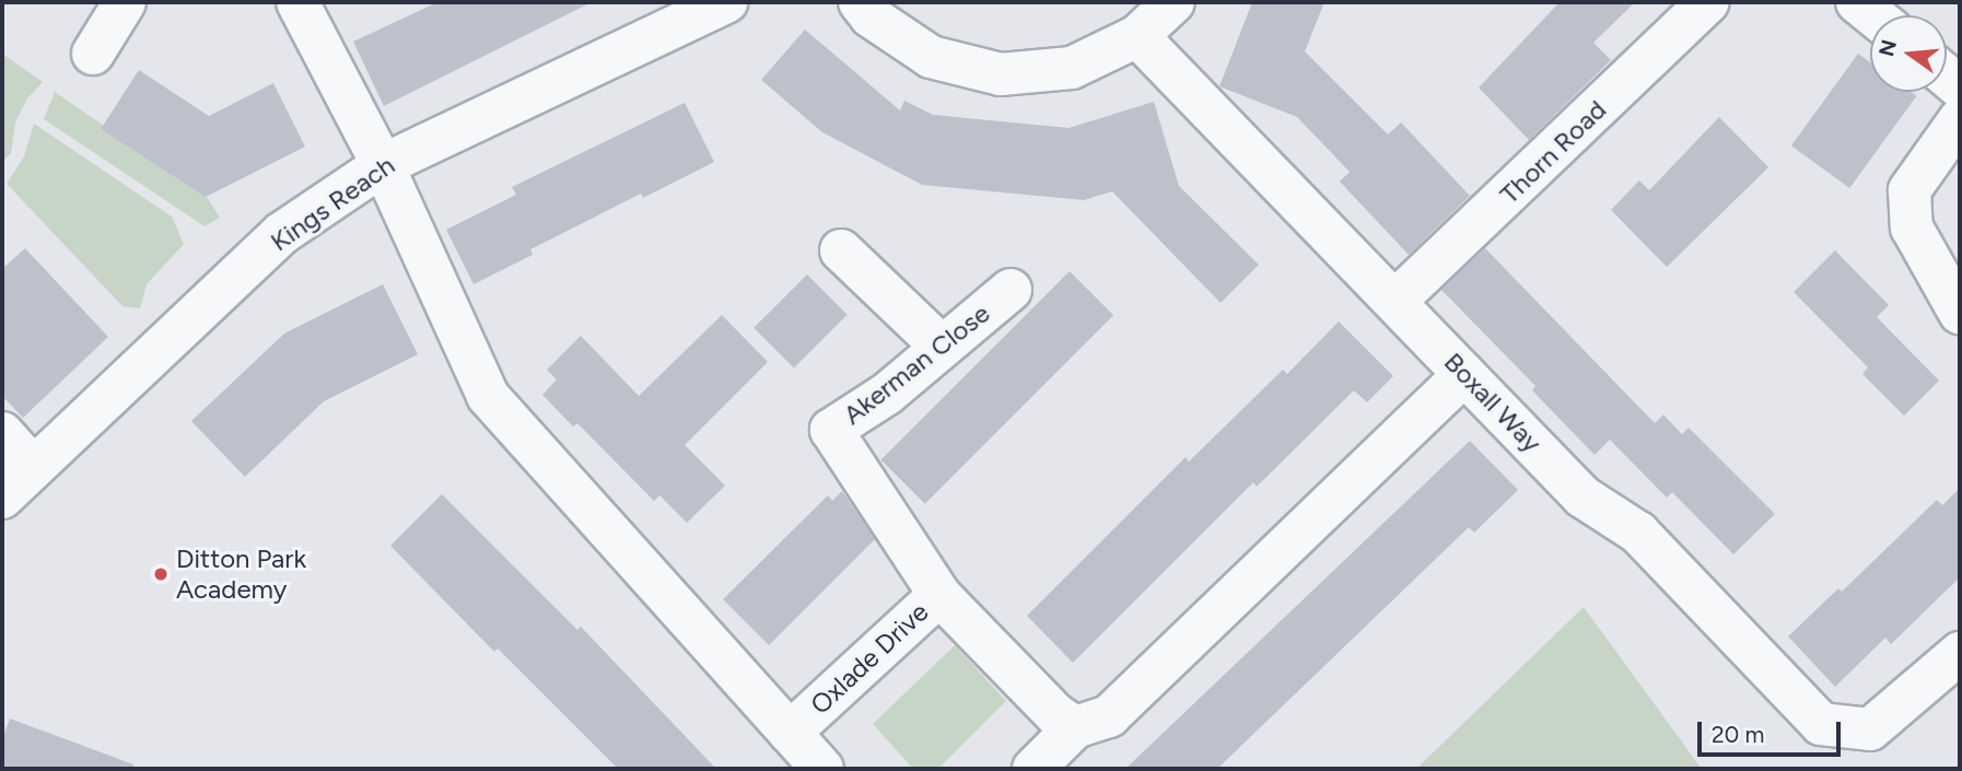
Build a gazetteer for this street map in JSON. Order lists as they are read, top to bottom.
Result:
{
  "streets": {
    "street": [
      "Thorn Road",
      "Kings Reach",
      "Akerman Close",
      "Boxall Way",
      "Oxlade Drive"
    ]
  },
  "crossings": [
    ["Thorn Road", "Boxall Way"],
    ["Kings Reach", "Oxlade Drive"],
    ["Akerman Close", "Oxlade Drive"]
  ],
  "places": ["Ditton Park Academy"],
  "scale_bar": "20 m",
  "north": "left"
}
